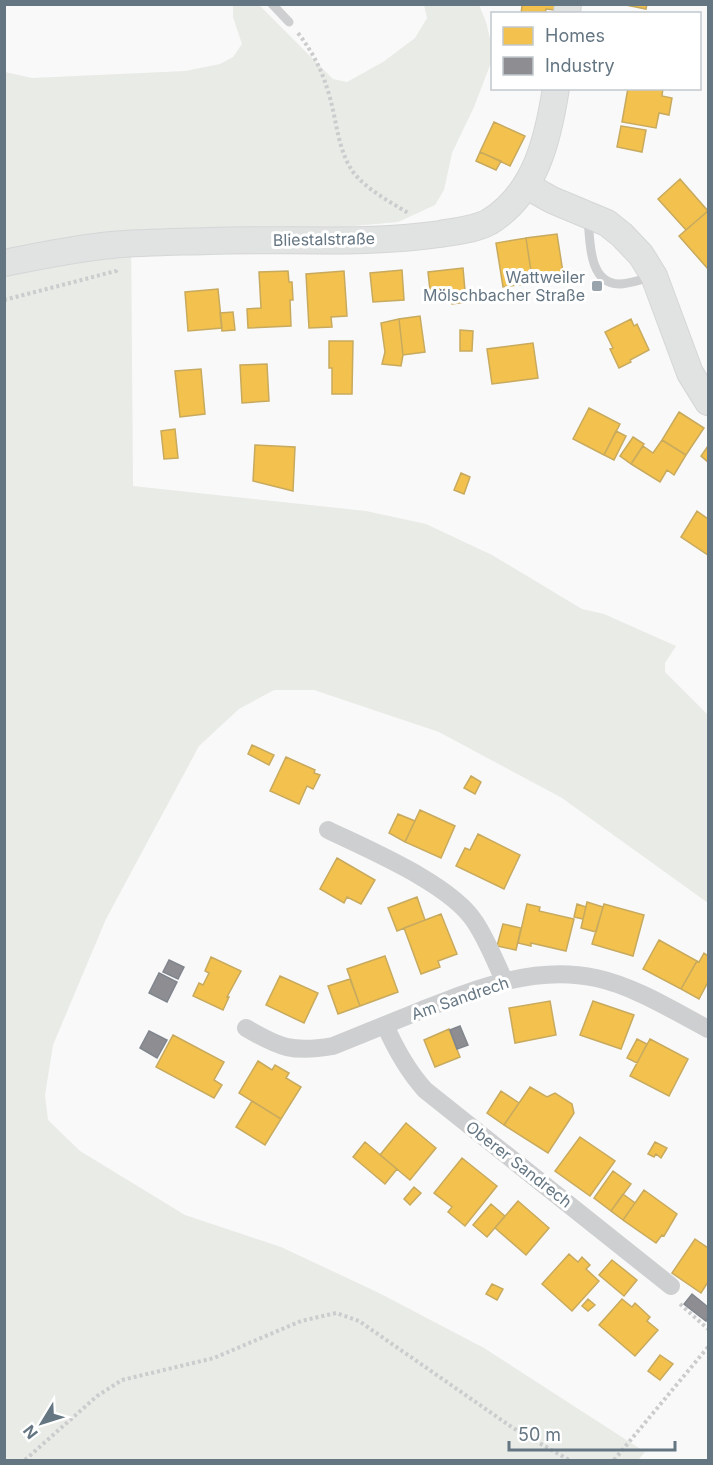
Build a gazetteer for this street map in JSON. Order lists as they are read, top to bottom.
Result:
{
  "streets": {
    "street": ["Bliestalstraße", "Am Sandrech", "Oberer Sandrech"]
  },
  "crossings": [
    ["Am Sandrech", "Oberer Sandrech"]
  ],
  "places": {
    "transit": ["Wattweiler Mölschbacher Straße"]
  },
  "legend": ["Homes", "Industry"],
  "scale_bar": "50 m",
  "north": "bottom left"
}
